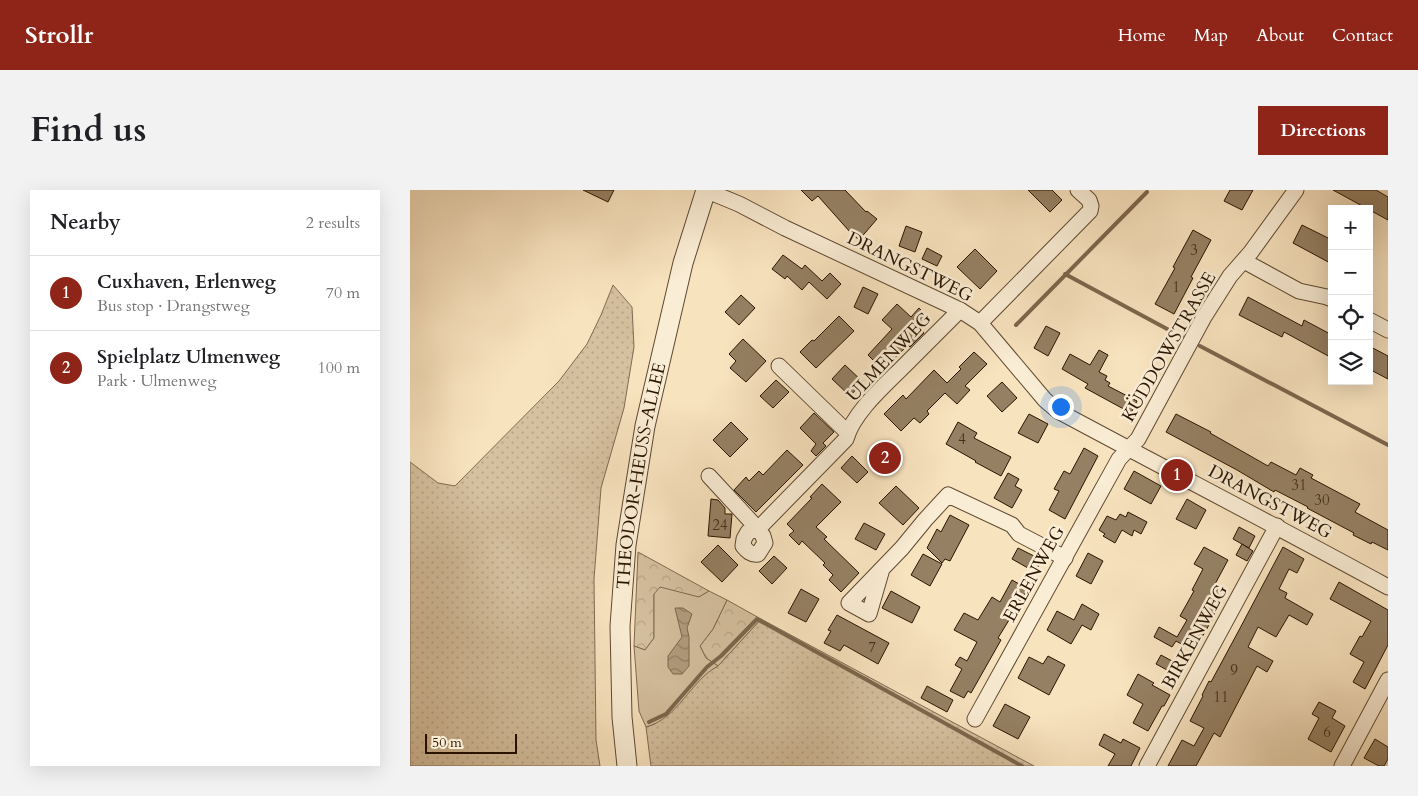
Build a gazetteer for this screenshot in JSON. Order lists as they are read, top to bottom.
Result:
{
  "streets": {
    "street": [
      "DRANGSTWEG",
      "KÜDDOWSTRASSE",
      "ULMENWEG",
      "THEODOR-HEUSS-ALLEE",
      "ERLENWEG",
      "BIRKENWEG"
    ]
  },
  "crossings": [
    ["DRANGSTWEG", "KÜDDOWSTRASSE"],
    ["DRANGSTWEG", "ULMENWEG"],
    ["DRANGSTWEG", "THEODOR-HEUSS-ALLEE"],
    ["DRANGSTWEG", "ERLENWEG"],
    ["DRANGSTWEG", "BIRKENWEG"],
    ["KÜDDOWSTRASSE", "ERLENWEG"]
  ],
  "house_numbers": [
    "3",
    "1",
    "4",
    "31",
    "30",
    "24",
    "7",
    "9",
    "11",
    "6"
  ],
  "scale_bar": "50 m",
  "page": {
    "header": "Strollr",
    "nav": [
      "Home",
      "Map",
      "About",
      "Contact"
    ],
    "title": "Find us",
    "buttons": "Directions",
    "heading": ["Nearby", "2 results"],
    "map_buttons": ["+", "−"],
    "list": [
      {
        "mark": "1",
        "name": "Cuxhaven, Erlenweg",
        "note": "Bus stop · Drangstweg",
        "value": "70 m"
      },
      {
        "mark": "2",
        "name": "Spielplatz Ulmenweg",
        "note": "Park · Ulmenweg",
        "value": "100 m"
      }
    ],
    "pins": ["2", "1"],
    "scale": "50 m"
  }
}
